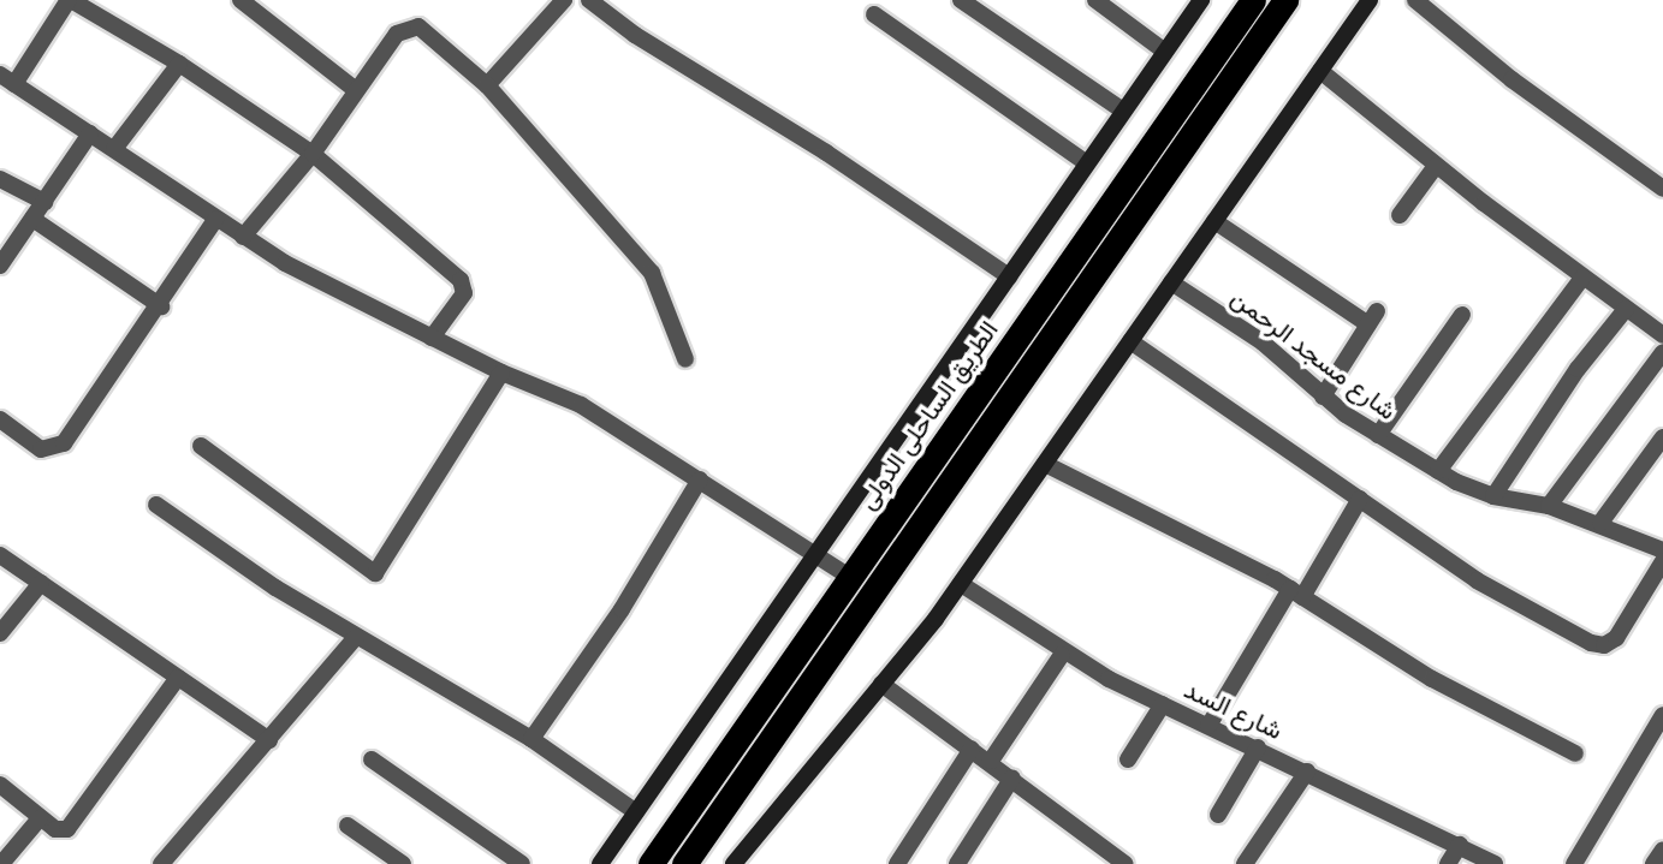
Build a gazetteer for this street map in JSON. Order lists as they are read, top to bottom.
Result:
{
  "streets": {
    "highway": ["الطريق الساحلى الدولى"],
    "street": ["شارع مسجد الرحمن", "شارع السد"]
  }
}
